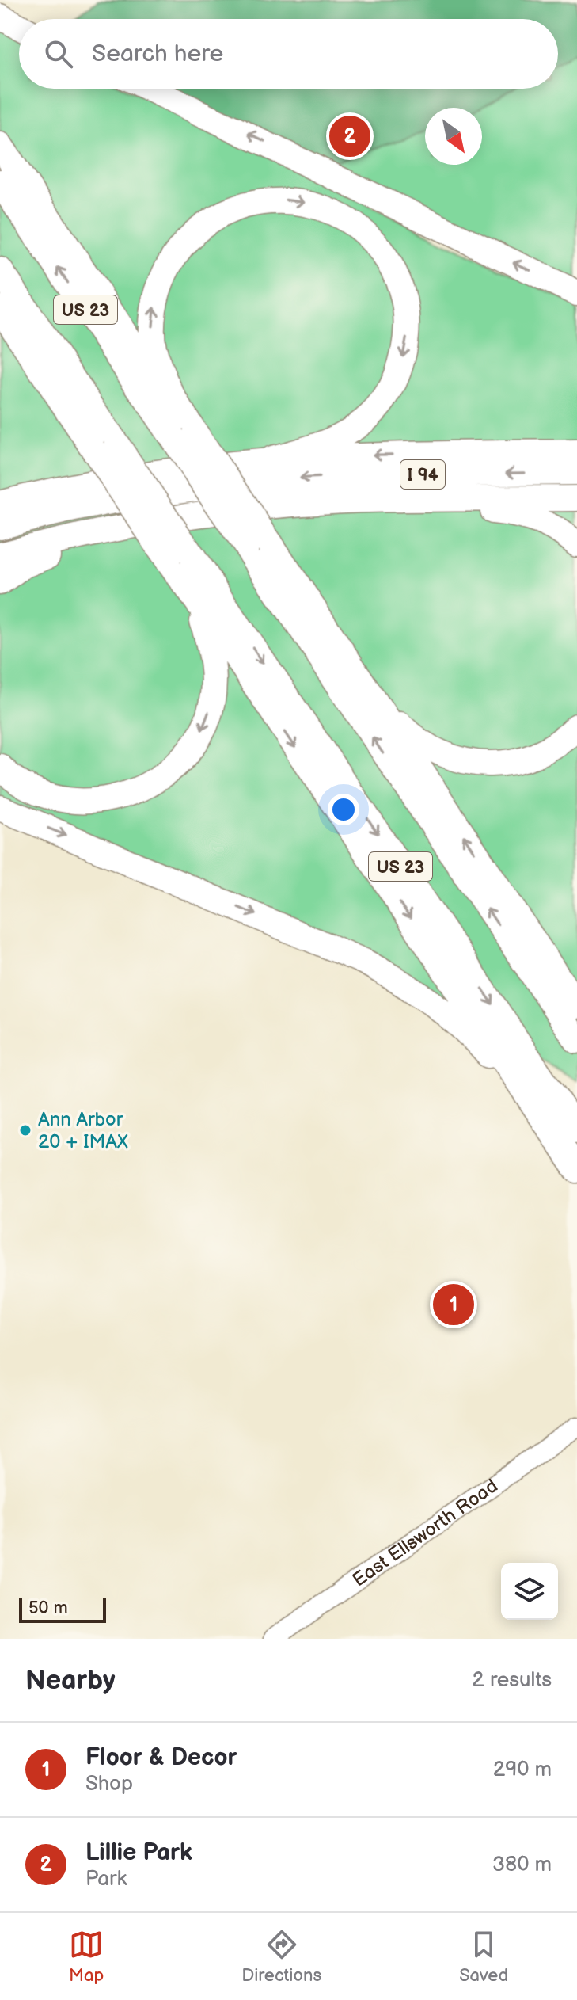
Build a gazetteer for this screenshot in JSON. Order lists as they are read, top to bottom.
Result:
{
  "streets": {
    "highway": ["US 23", "I 94"],
    "main road": ["East Ellsworth Road"]
  },
  "places": ["Ann Arbor 20 + IMAX"],
  "scale_bar": "50 m",
  "north": "bottom right",
  "page": {
    "search": "Search here",
    "pins": ["2", "1"],
    "scale": "50 m",
    "heading": ["Nearby", "2 results"],
    "list": [
      {
        "mark": "1",
        "name": "Floor & Decor",
        "note": "Shop",
        "value": "290 m"
      },
      {
        "mark": "2",
        "name": "Lillie Park",
        "note": "Park",
        "value": "380 m"
      }
    ],
    "nav": ["Map", "Directions", "Saved"]
  }
}
